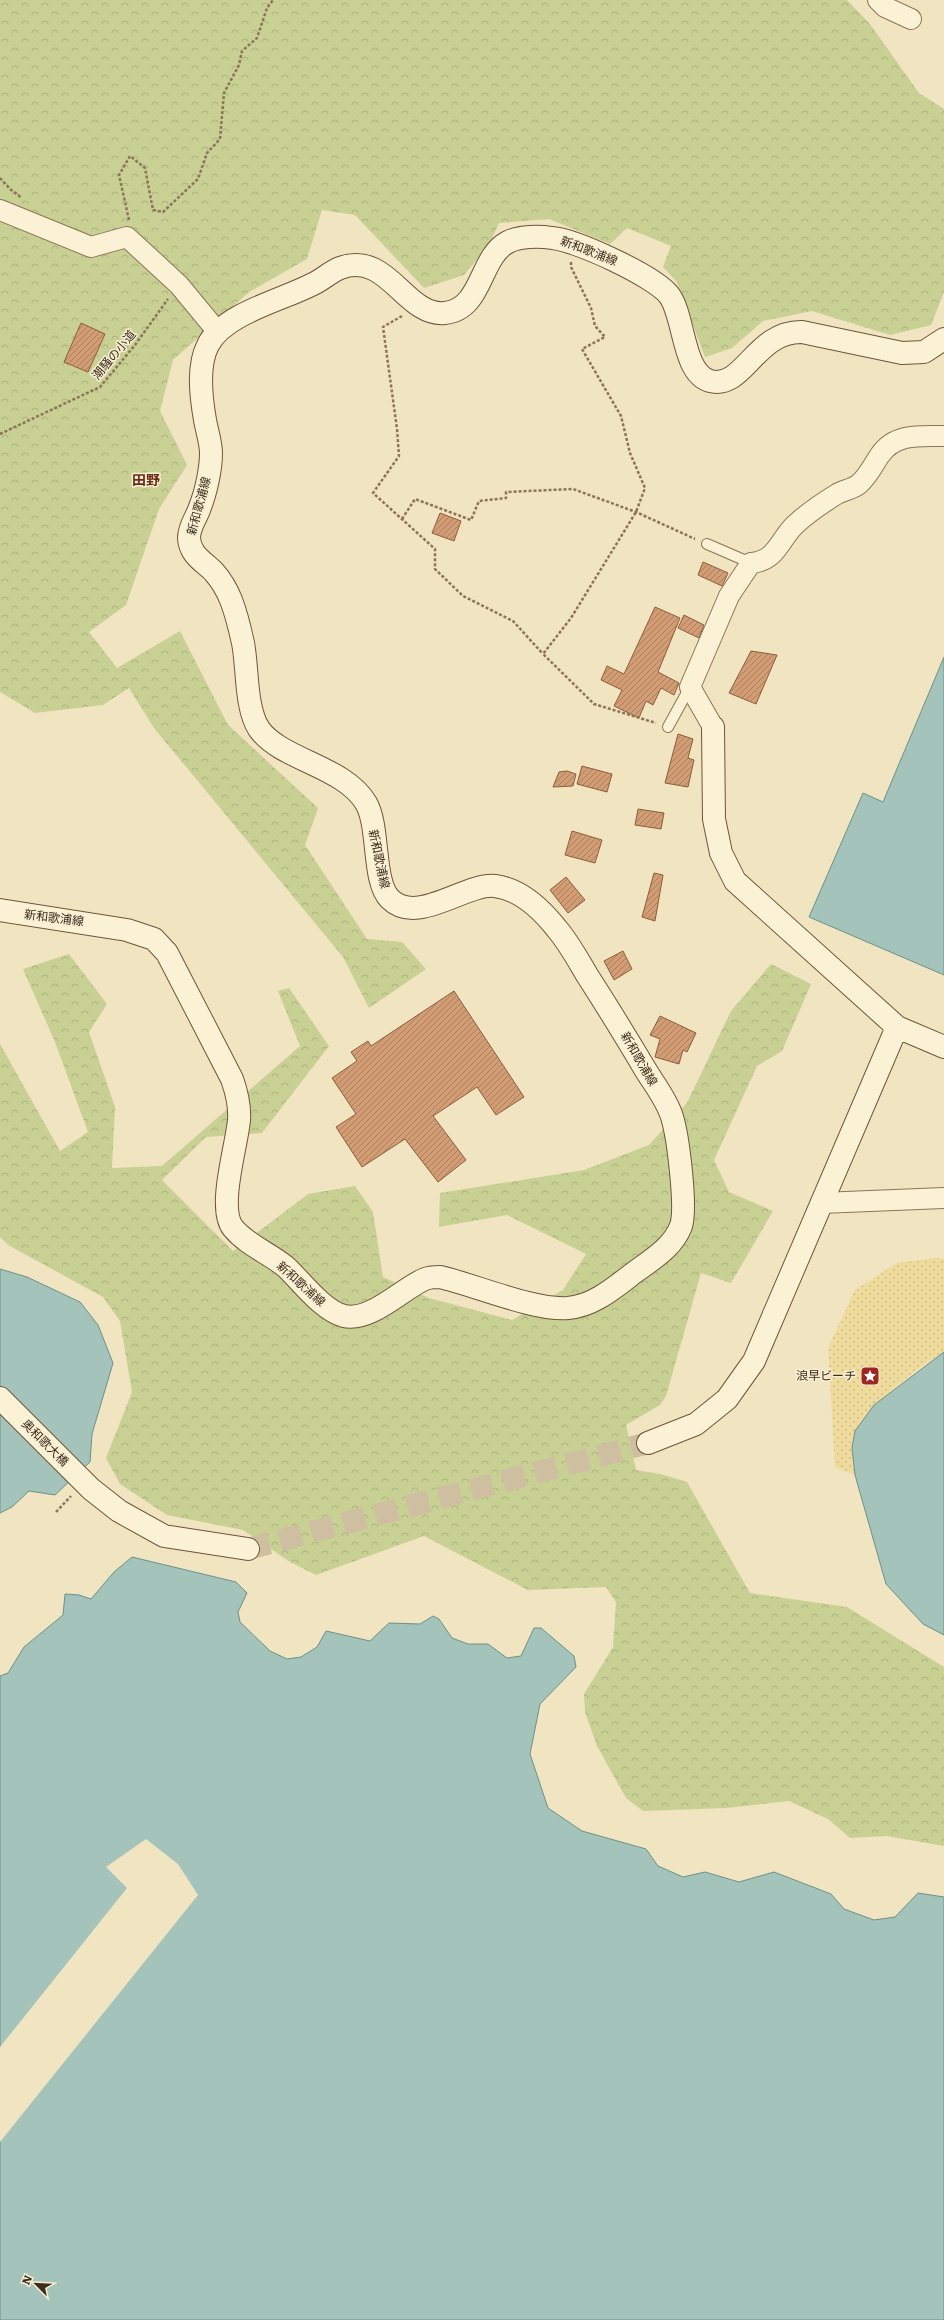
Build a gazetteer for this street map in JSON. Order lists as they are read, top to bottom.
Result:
{
  "streets": {
    "main road": ["新和歌浦線", "奥和歌大橋"],
    "path": ["潮騒の小道"]
  },
  "districts": ["田野"],
  "places": {
    "place": ["浪早ビーチ"]
  },
  "north": "top left"
}
